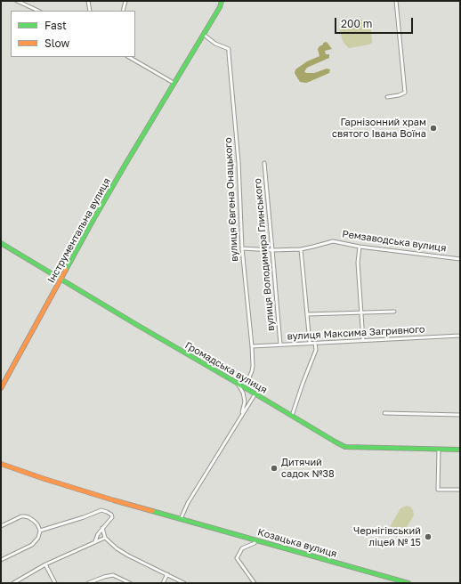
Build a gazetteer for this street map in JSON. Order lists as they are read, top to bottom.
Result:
{
  "streets": {
    "street": [
      "вулиця Євгена Онацького",
      "Інструментальна вулиця",
      "Ремзаводська вулиця",
      "вулиця Володимира Глинського",
      "вулиця Максима Загривного",
      "Громадська вулиця",
      "Козацька вулиця"
    ]
  },
  "crossings": [
    ["вулиця Євгена Онацького", "Інструментальна вулиця"],
    ["вулиця Євгена Онацького", "Ремзаводська вулиця"],
    ["вулиця Євгена Онацького", "вулиця Максима Загривного"],
    ["Інструментальна вулиця", "Громадська вулиця"],
    ["Ремзаводська вулиця", "вулиця Володимира Глинського"],
    ["вулиця Володимира Глинського", "вулиця Максима Загривного"]
  ],
  "places": ["Гарнізонний храм святого Івана Воїна", "Дитячий садок №38", "Чернігівський ліцей № 15"],
  "legend": ["Fast", "Slow"],
  "scale_bar": "200 m"
}
